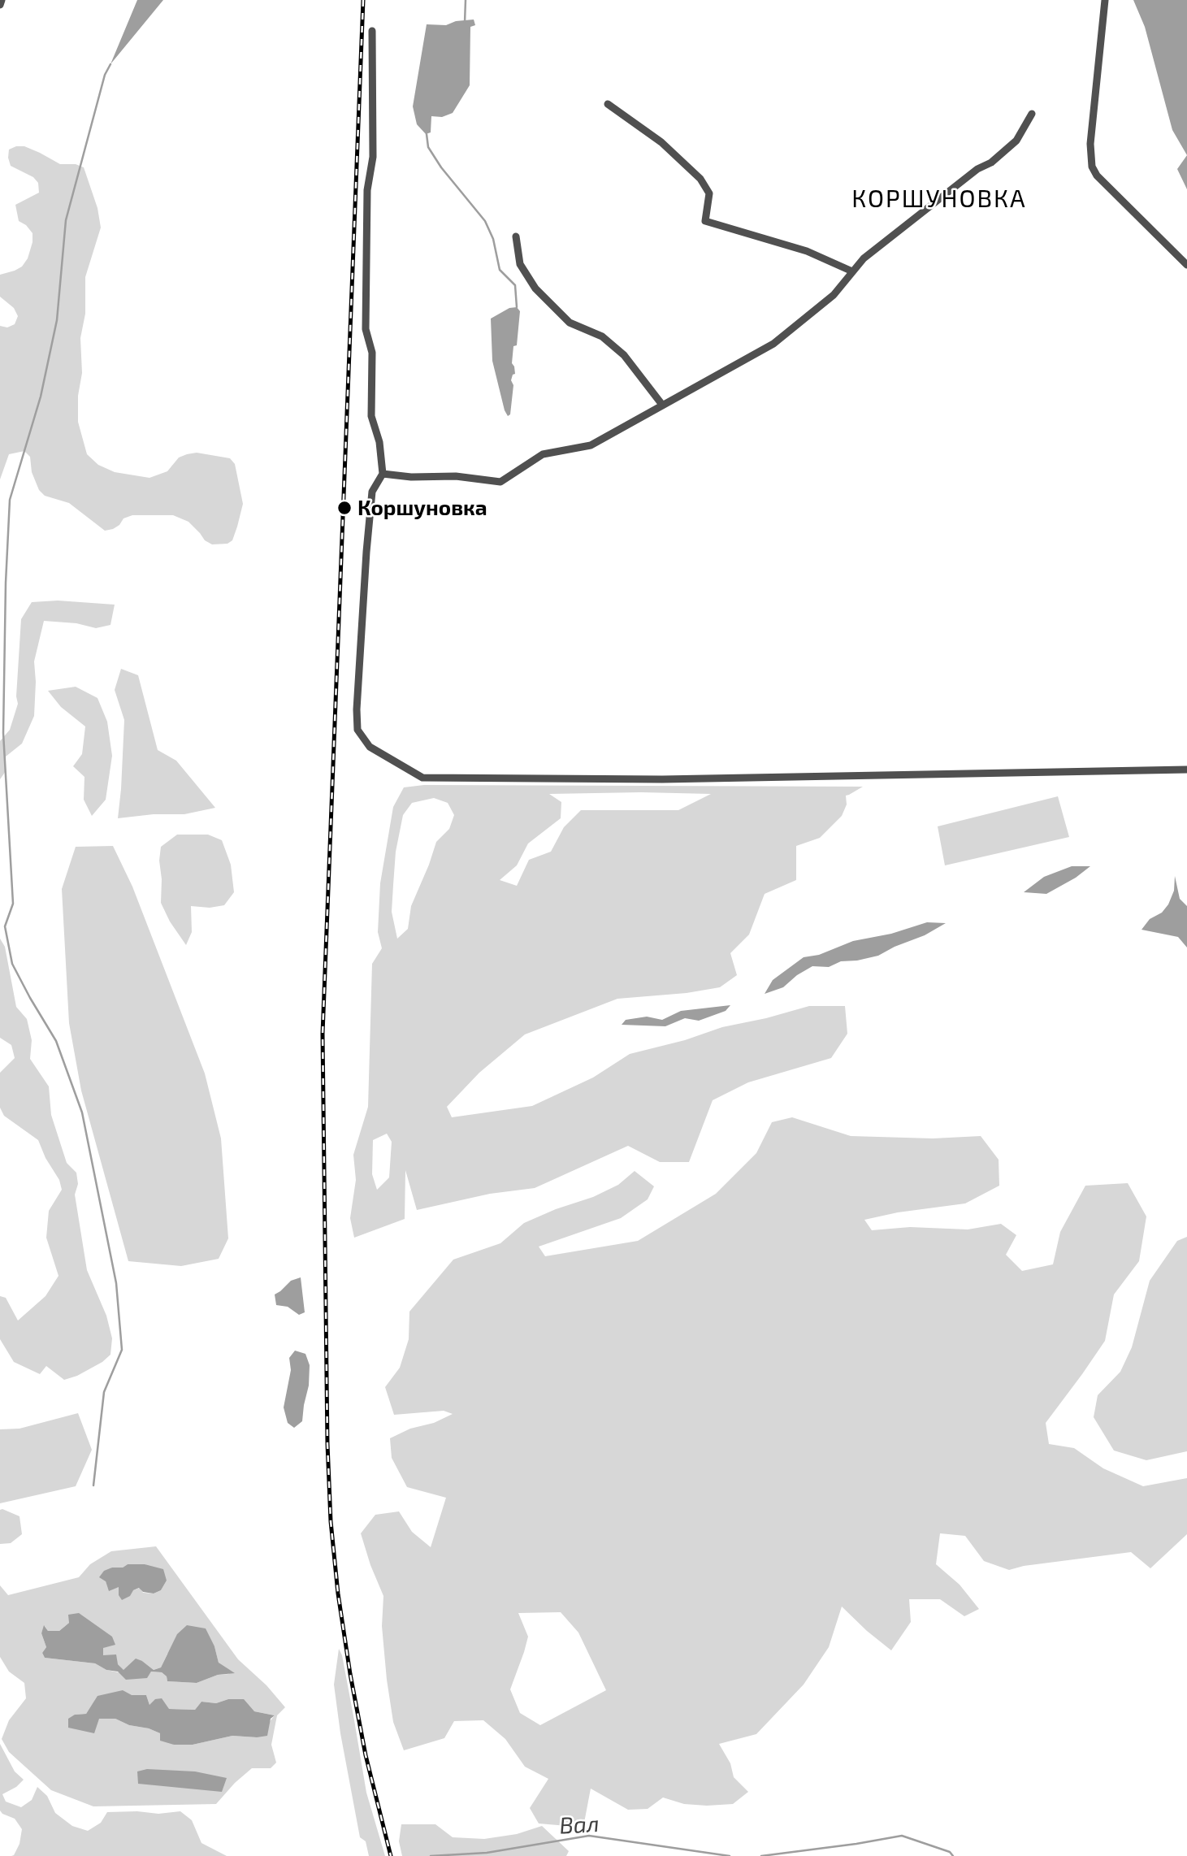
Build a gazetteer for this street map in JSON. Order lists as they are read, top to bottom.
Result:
{
  "districts": ["КОРШУНОВКА"],
  "water": ["Вал"],
  "places": ["Коршуновка"]
}
